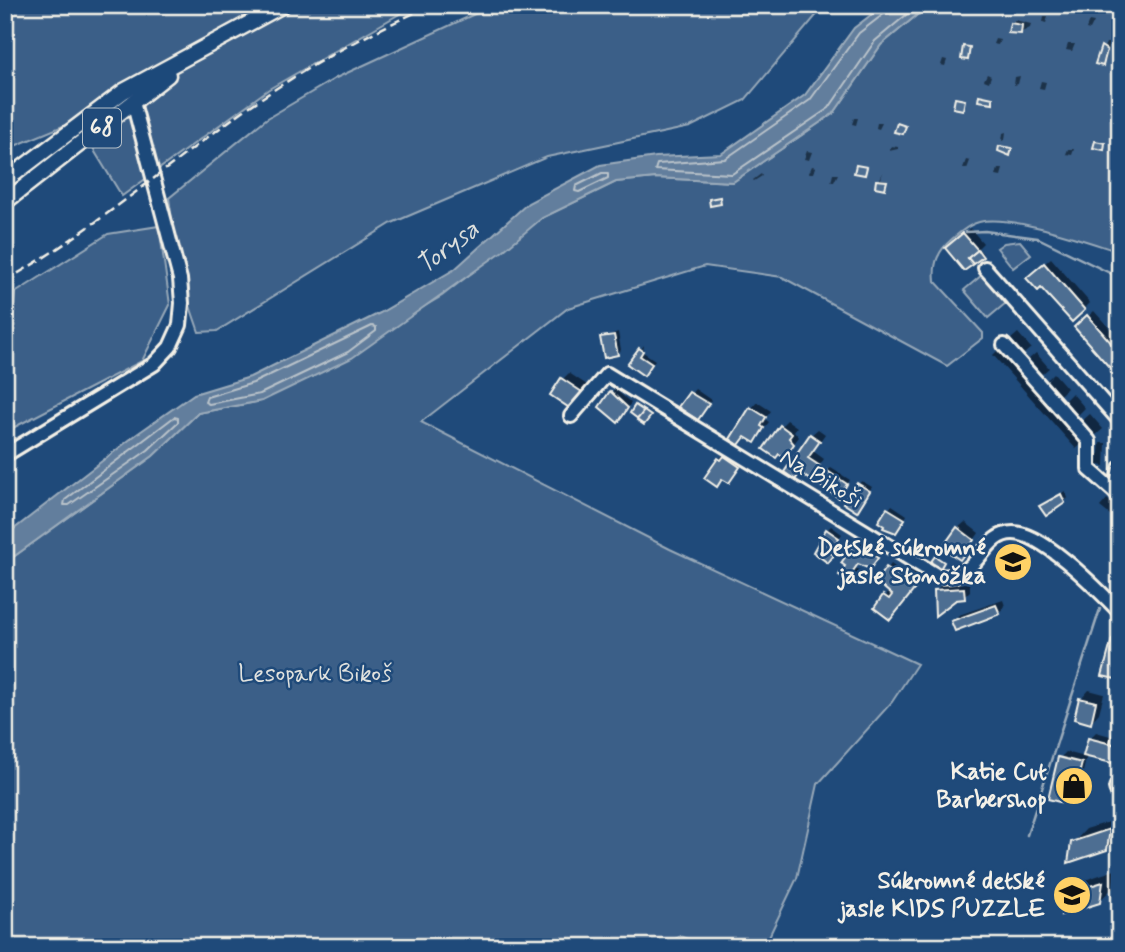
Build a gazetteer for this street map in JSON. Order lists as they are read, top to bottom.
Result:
{
  "streets": {
    "main road": ["68"],
    "street": ["Na Bikoši"]
  },
  "water": ["Torysa"],
  "parks": ["Lesopark Bikoš"],
  "places": {
    "school or university": ["Detské súkromné jasle Stonožka", "Súkromné detské jasle KIDS PUZZLE"],
    "shop": ["Katie Cut Barbershop"]
  }
}
